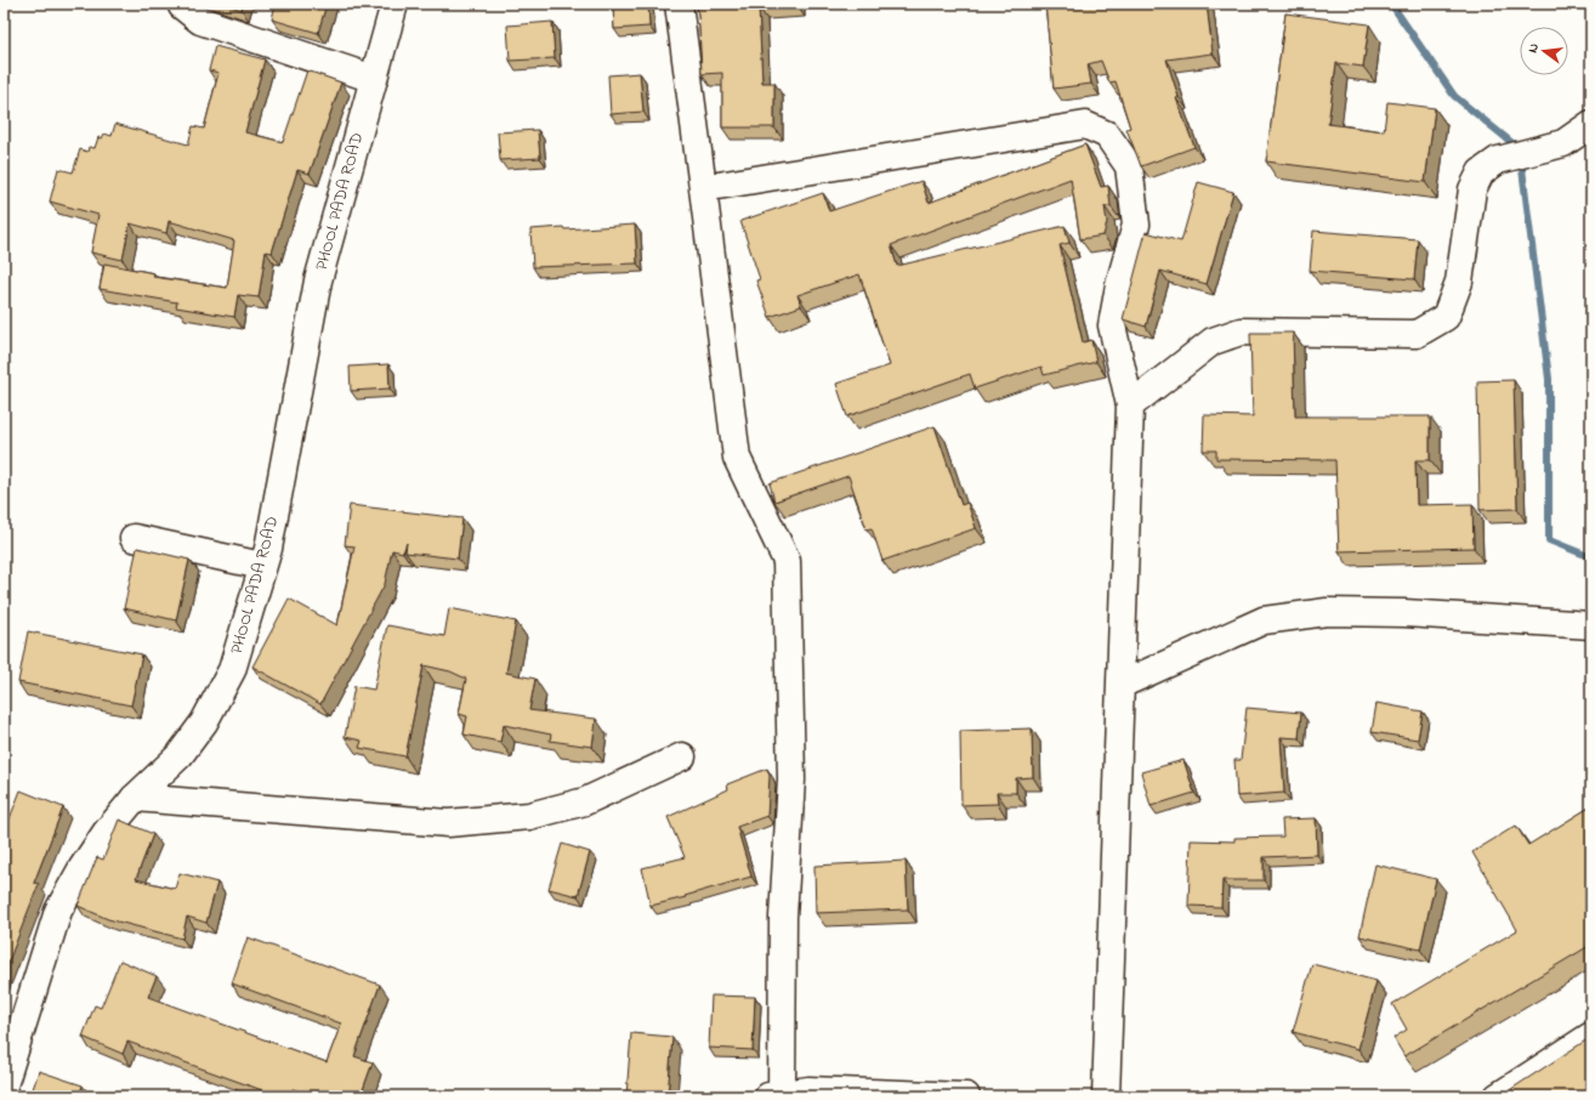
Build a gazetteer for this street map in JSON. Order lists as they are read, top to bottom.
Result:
{
  "streets": {
    "street": ["PHOOL PADA ROAD"]
  },
  "north": "left"
}
